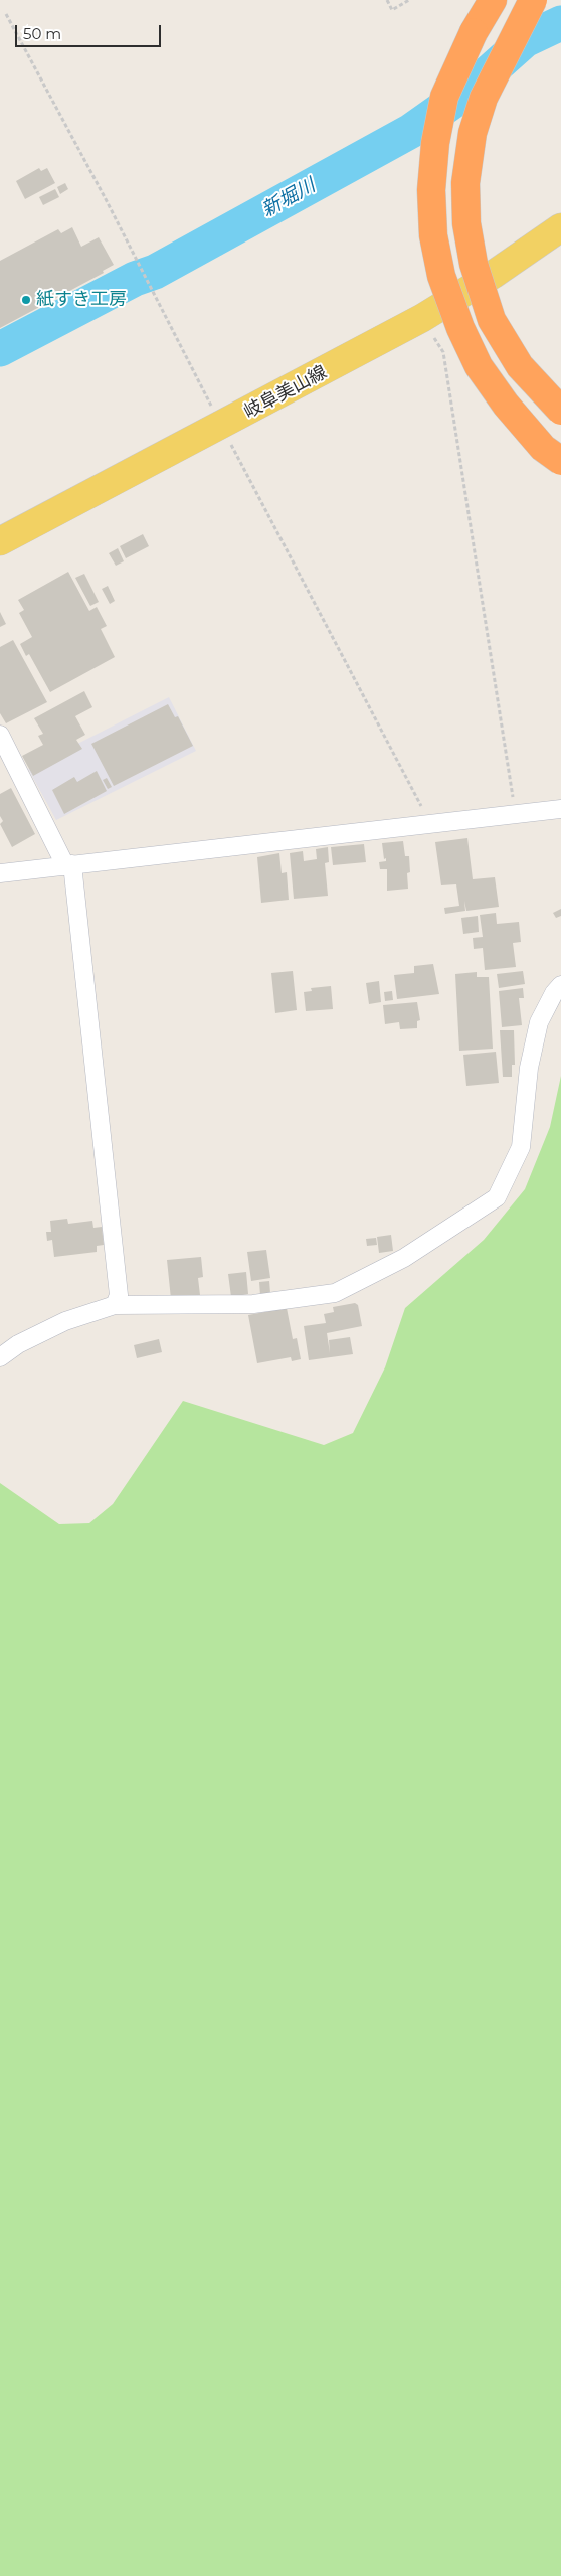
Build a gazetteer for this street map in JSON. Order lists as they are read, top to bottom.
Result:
{
  "streets": {
    "main road": ["岐阜美山線"]
  },
  "water": ["新堀川"],
  "places": ["紙すき工房"],
  "scale_bar": "50 m"
}
